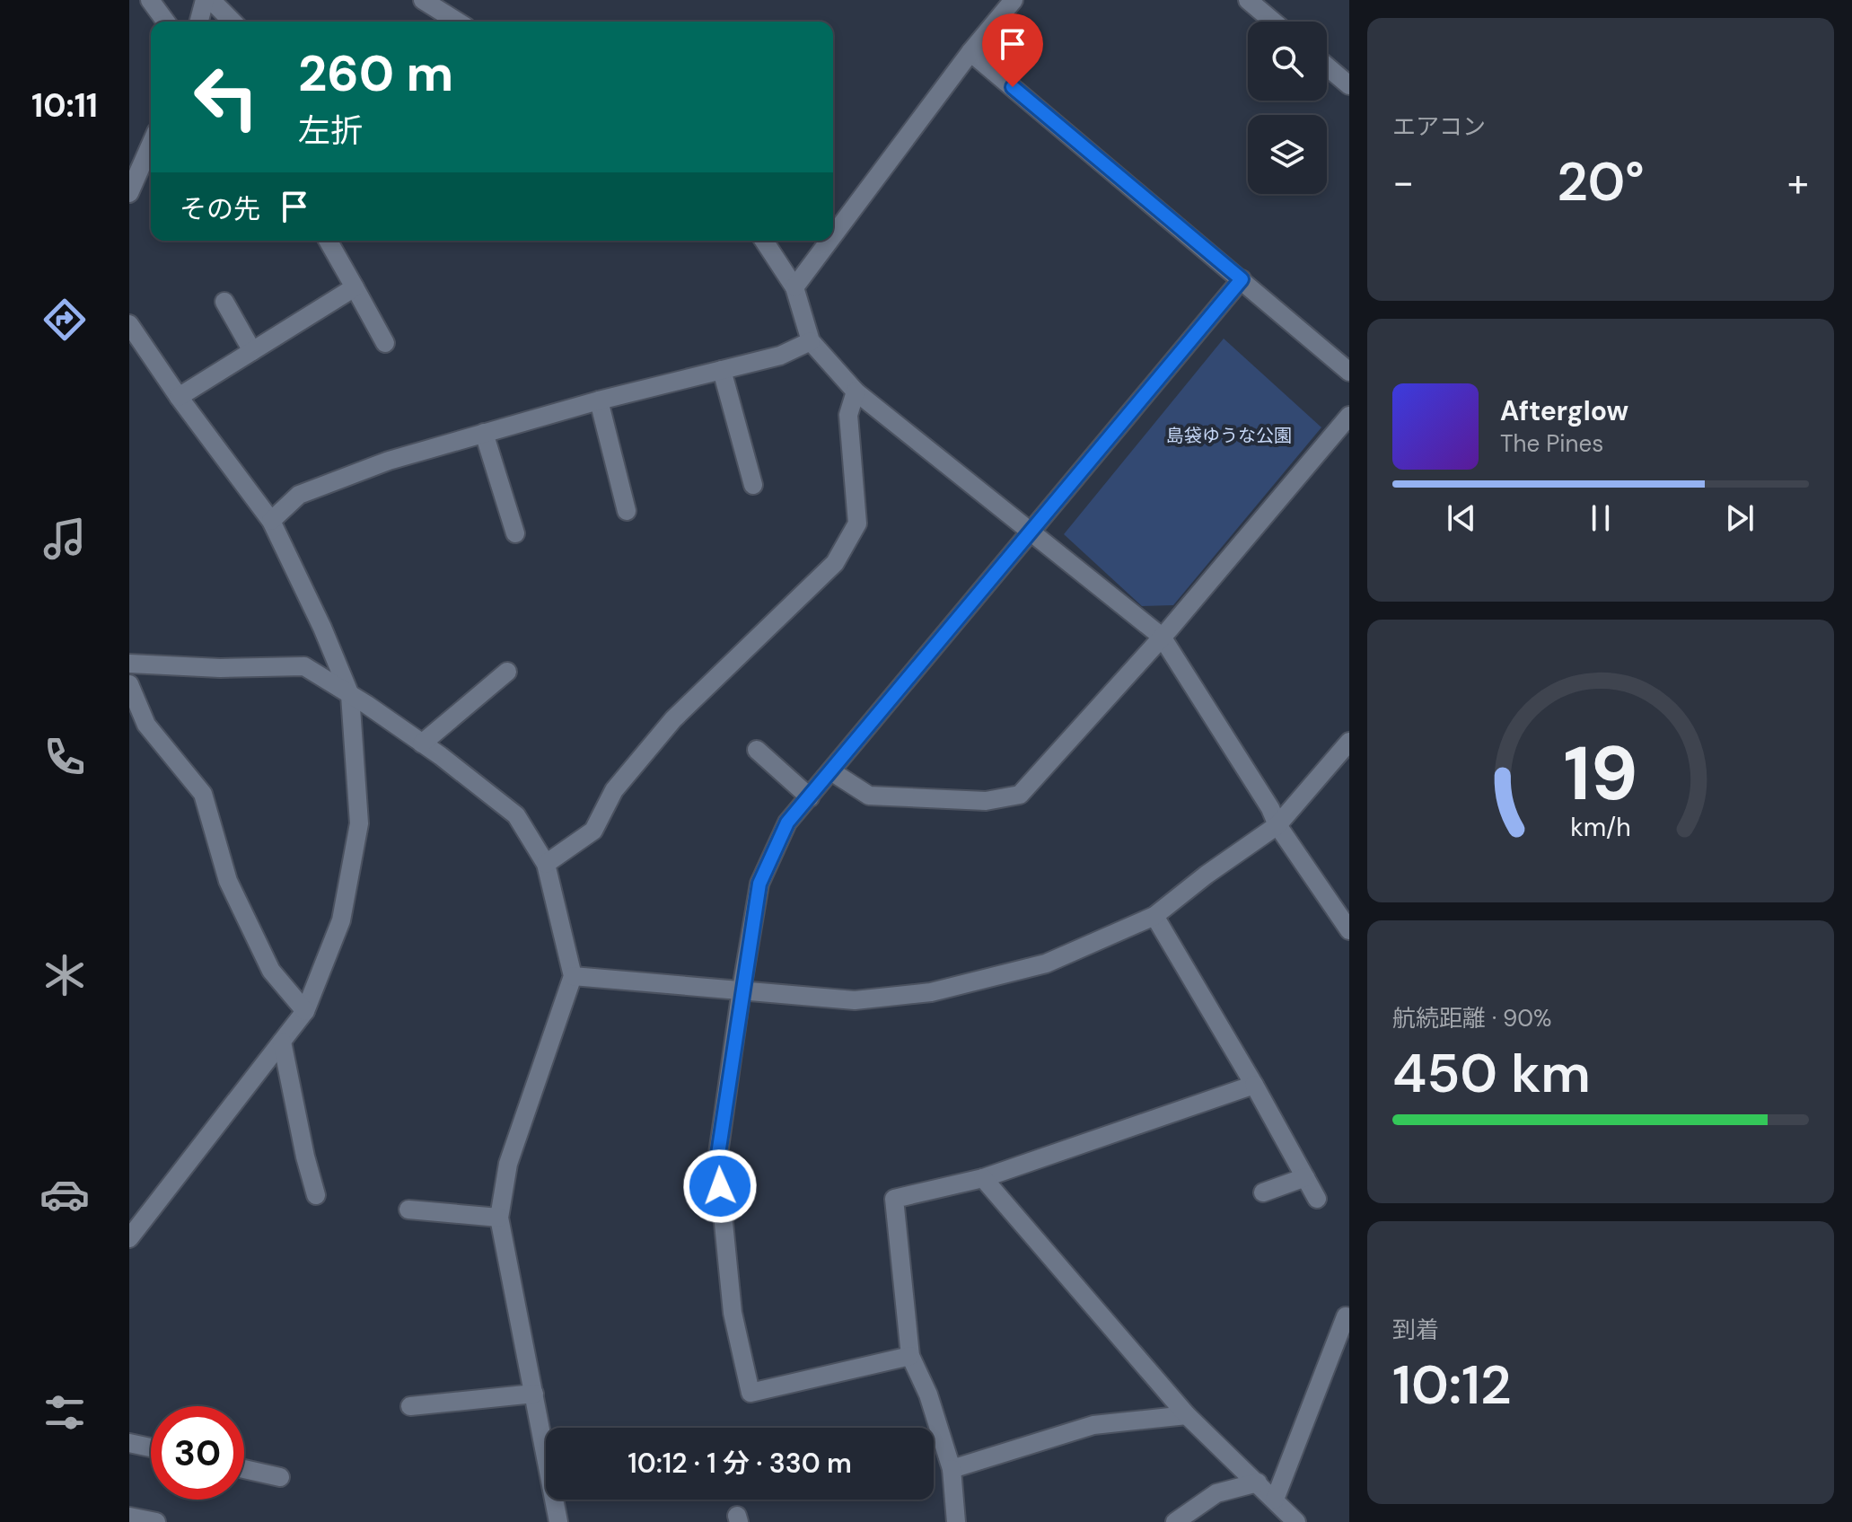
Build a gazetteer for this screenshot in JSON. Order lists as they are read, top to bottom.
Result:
{
  "parks": ["島袋ゆうな公園"],
  "page": {
    "tabs": "10:11",
    "tile": [
      "エアコン",
      ["航続距離 · 90%", "450 km"],
      ["到着", "10:12"]
    ],
    "turn": ["260 m", "左折"],
    "heat": ["−", "20°", "+"],
    "then": "その先",
    "song": ["Afterglow", "The Pines"],
    "limit": "30",
    "trip": "10:12 · 1 分 · 330 m",
    "gauge": ["19", "km/h"]
  }
}
